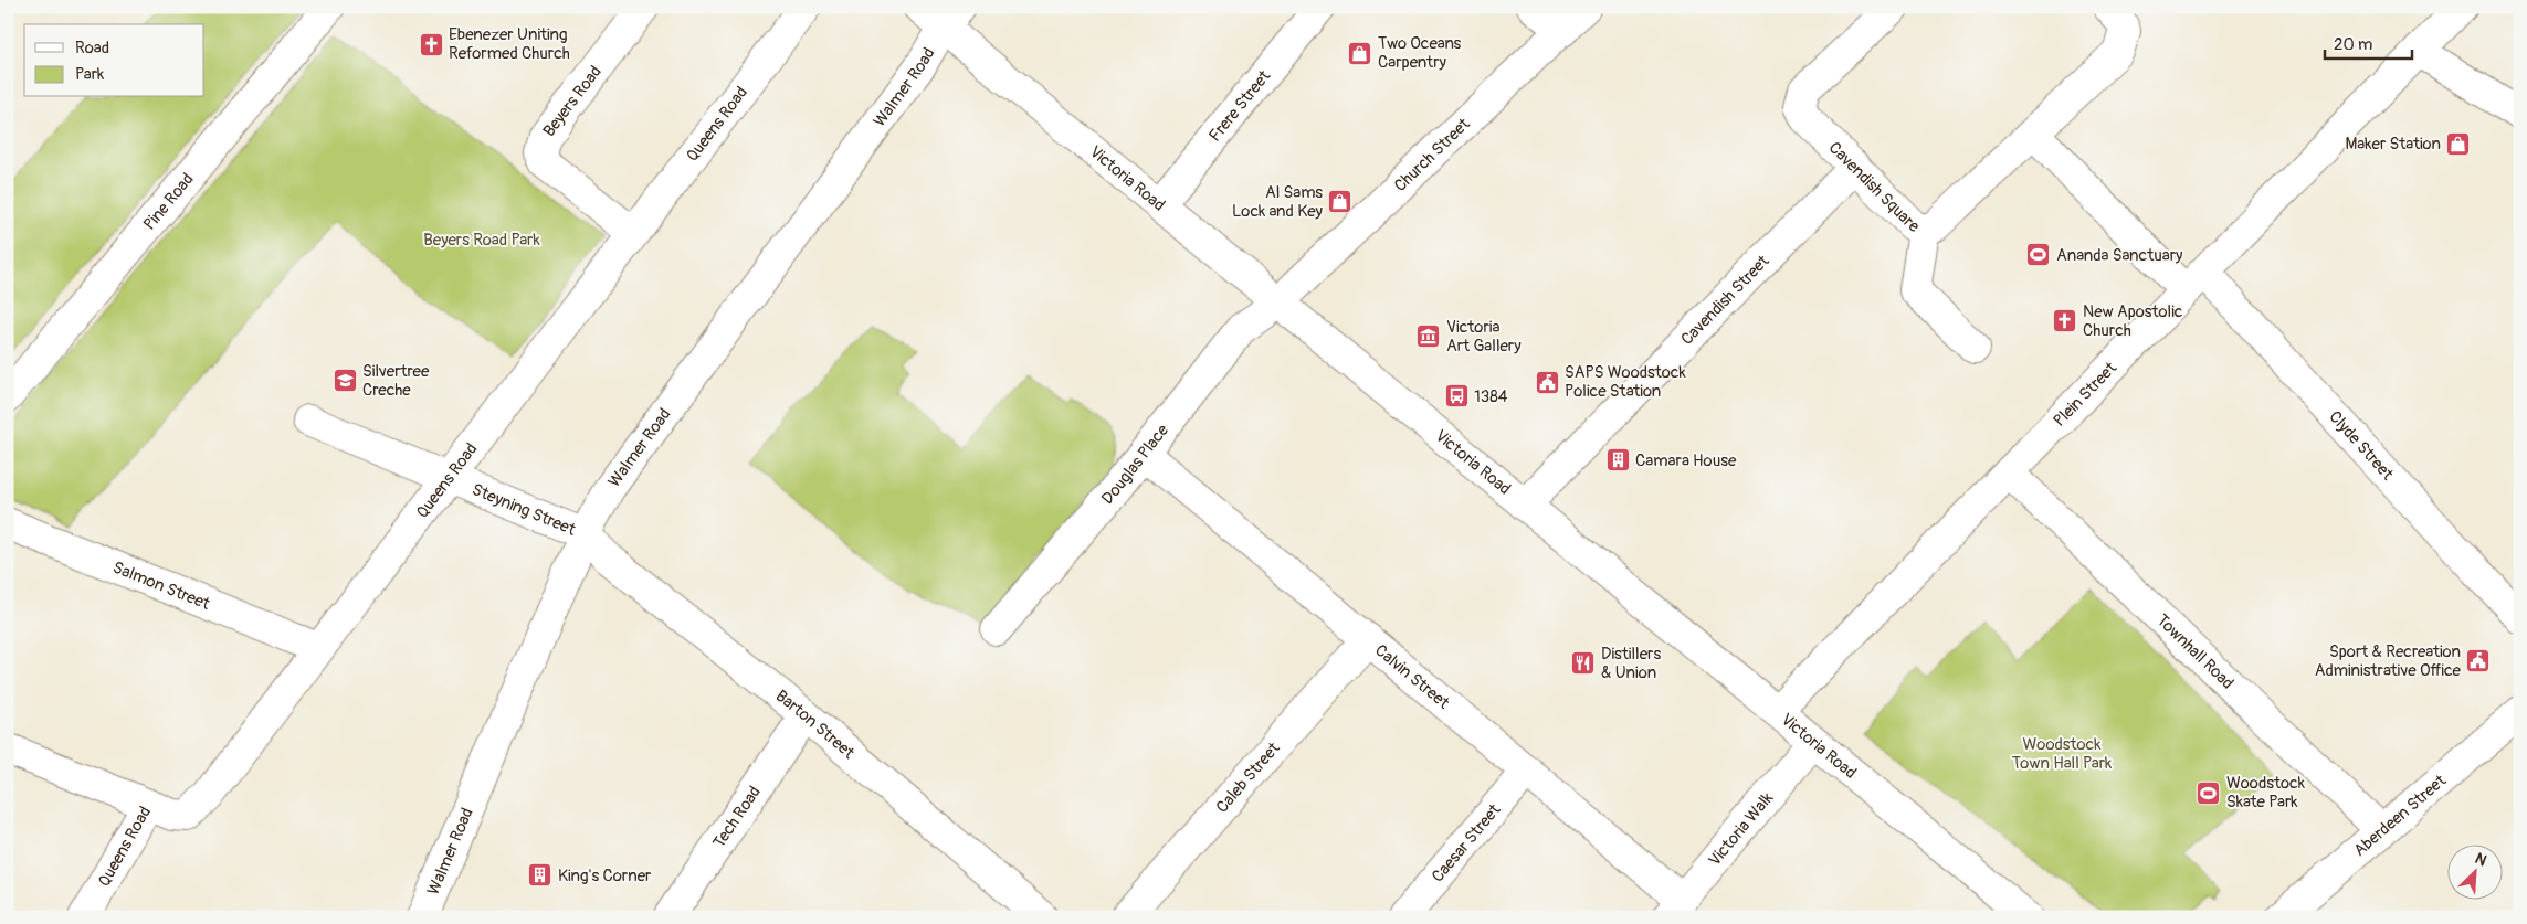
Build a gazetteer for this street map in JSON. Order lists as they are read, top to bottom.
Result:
{
  "streets": {
    "street": [
      "Walmer Road",
      "Beyers Road",
      "Frere Street",
      "Queens Road",
      "Church Street",
      "Victoria Road",
      "Cavendish Square",
      "Pine Road",
      "Cavendish Street",
      "Plein Street",
      "Clyde Street",
      "Douglas Place",
      "Steyning Street",
      "Salmon Street",
      "Townhall Road",
      "Calvin Street",
      "Barton Street",
      "Caleb Street",
      "Aberdeen Street",
      "Tech Road",
      "Victoria Walk",
      "Caesar Street"
    ]
  },
  "crossings": [
    ["Walmer Road", "Victoria Road"],
    ["Walmer Road", "Steyning Street"],
    ["Walmer Road", "Barton Street"],
    ["Beyers Road", "Queens Road"],
    ["Frere Street", "Victoria Road"],
    ["Queens Road", "Steyning Street"],
    ["Queens Road", "Salmon Street"],
    ["Church Street", "Victoria Road"],
    ["Church Street", "Douglas Place"],
    ["Victoria Road", "Cavendish Street"],
    ["Victoria Road", "Plein Street"],
    ["Victoria Road", "Douglas Place"],
    ["Victoria Road", "Victoria Walk"],
    ["Cavendish Square", "Cavendish Street"],
    ["Cavendish Square", "Clyde Street"],
    ["Plein Street", "Clyde Street"],
    ["Plein Street", "Townhall Road"],
    ["Douglas Place", "Calvin Street"],
    ["Steyning Street", "Barton Street"],
    ["Townhall Road", "Aberdeen Street"],
    ["Calvin Street", "Caleb Street"],
    ["Calvin Street", "Victoria Walk"],
    ["Calvin Street", "Caesar Street"],
    ["Barton Street", "Tech Road"]
  ],
  "parks": ["Beyers Road Park", "Woodstock Town Hall Park"],
  "places": {
    "church": ["Ebenezer Uniting Reformed Church", "New Apostolic Church"],
    "shop": ["Two Oceans Carpentry", "Maker Station", "Al Sams Lock and Key"],
    "sports": ["Ananda Sanctuary", "Woodstock Skate Park"],
    "museum": ["Victoria Art Gallery"],
    "school or university": ["Silvertree Creche"],
    "public building": ["SAPS Woodstock Police Station", "Sport & Recreation Administrative Office"],
    "bus stop": ["1384"],
    "building": ["Camara House", "King's Corner"],
    "restaurant": ["Distillers & Union"]
  },
  "legend": ["Road", "Park"],
  "scale_bar": "20 m",
  "north": "top right"
}
